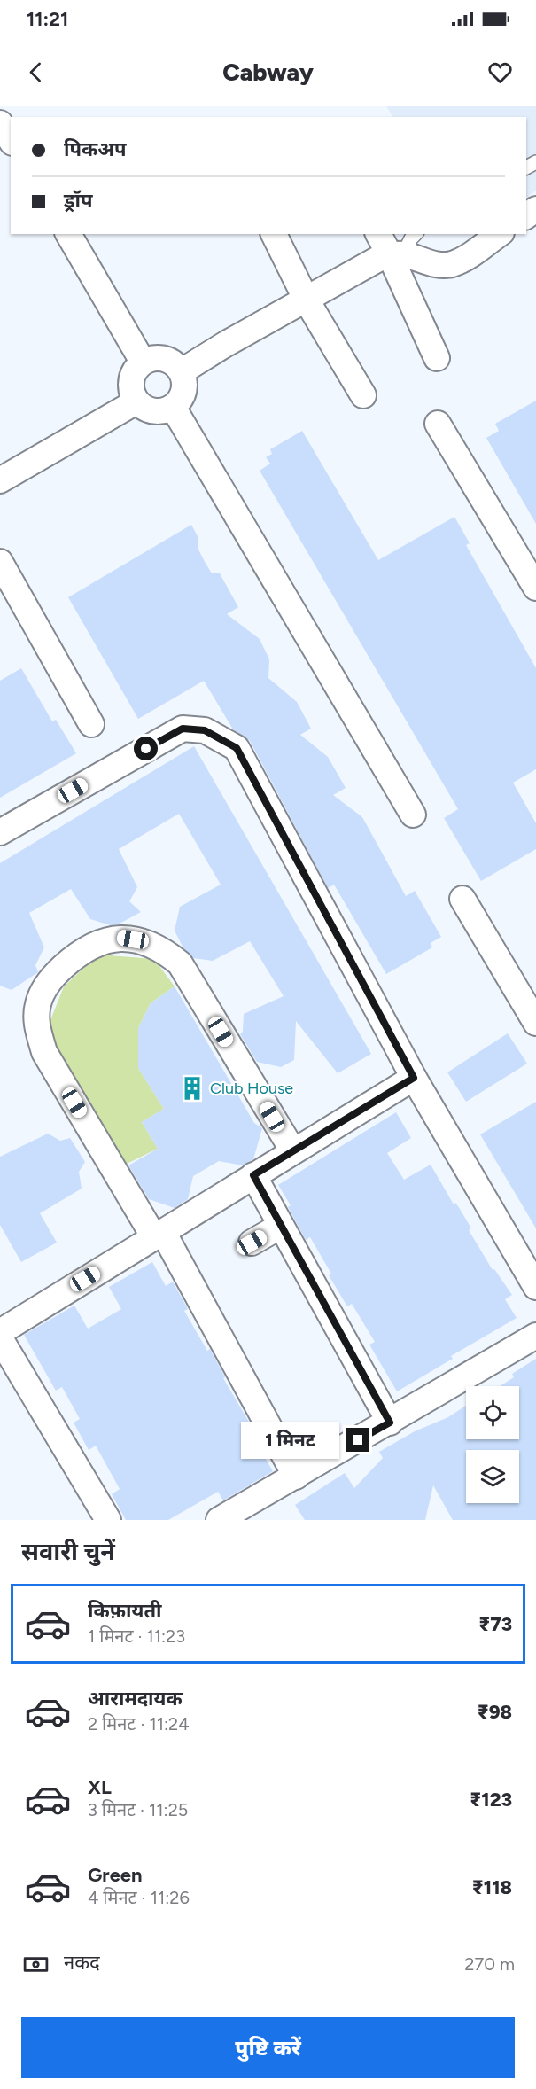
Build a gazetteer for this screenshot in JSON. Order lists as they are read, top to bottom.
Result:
{
  "places": {
    "building": ["Club House"]
  },
  "page": {
    "status": "11:21",
    "header": "Cabway",
    "banner": ["पिकअप", "ड्रॉप"],
    "bubble": "1 मिनट",
    "heading": "सवारी चुनें",
    "list": [
      {
        "name": "किफ़ायती",
        "note": "1 मिनट · 11:23",
        "value": "₹73"
      },
      {
        "name": "आरामदायक",
        "note": "2 मिनट · 11:24",
        "value": "₹98"
      },
      {
        "name": "XL",
        "note": "3 मिनट · 11:25",
        "value": "₹123"
      },
      {
        "name": "Green",
        "note": "4 मिनट · 11:26",
        "value": "₹118"
      }
    ],
    "pay": ["नकद", "270 m"],
    "buttons": "पुष्टि करें"
  }
}
